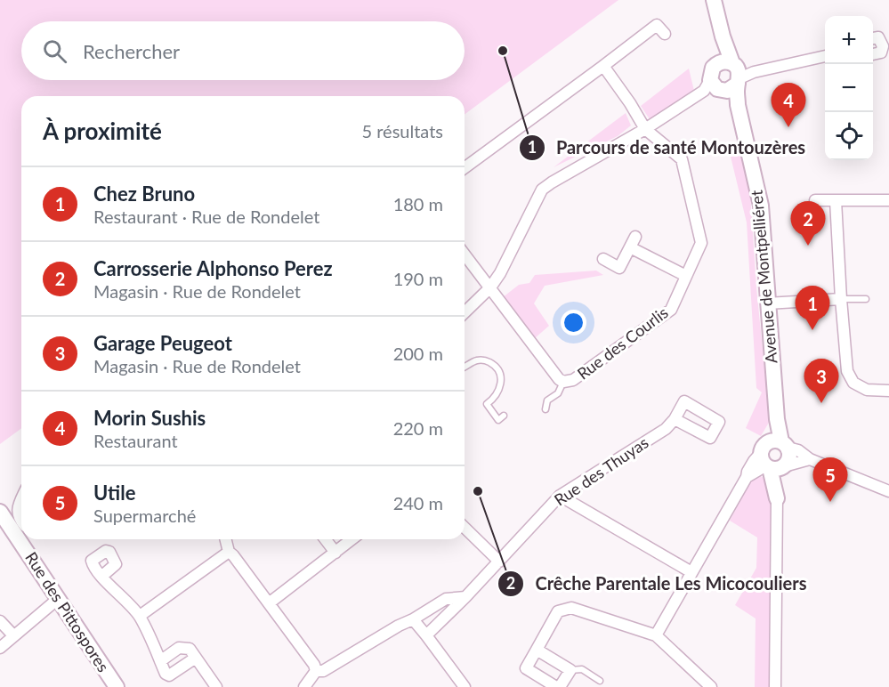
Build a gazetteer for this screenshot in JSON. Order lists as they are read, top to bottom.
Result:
{
  "streets": {
    "street": [
      "Avenue de Montpelliéret",
      "Rue des Courlis",
      "Rue des Thuyas",
      "Rue des Pittospores"
    ]
  },
  "places": ["Parcours de santé Montouzères", "Crêche Parentale Les Micocouliers"],
  "page": {
    "map_buttons": ["+", "−"],
    "search": "Rechercher",
    "pins": [
      "4",
      "2",
      "1",
      "3",
      "5"
    ],
    "heading": ["À proximité", "5 résultats"],
    "list": [
      {
        "mark": "1",
        "name": "Chez Bruno",
        "note": "Restaurant · Rue de Rondelet",
        "value": "180 m"
      },
      {
        "mark": "2",
        "name": "Carrosserie Alphonso Perez",
        "note": "Magasin · Rue de Rondelet",
        "value": "190 m"
      },
      {
        "mark": "3",
        "name": "Garage Peugeot",
        "note": "Magasin · Rue de Rondelet",
        "value": "200 m"
      },
      {
        "mark": "4",
        "name": "Morin Sushis",
        "note": "Restaurant",
        "value": "220 m"
      },
      {
        "mark": "5",
        "name": "Utile",
        "note": "Supermarché",
        "value": "240 m"
      }
    ]
  }
}
